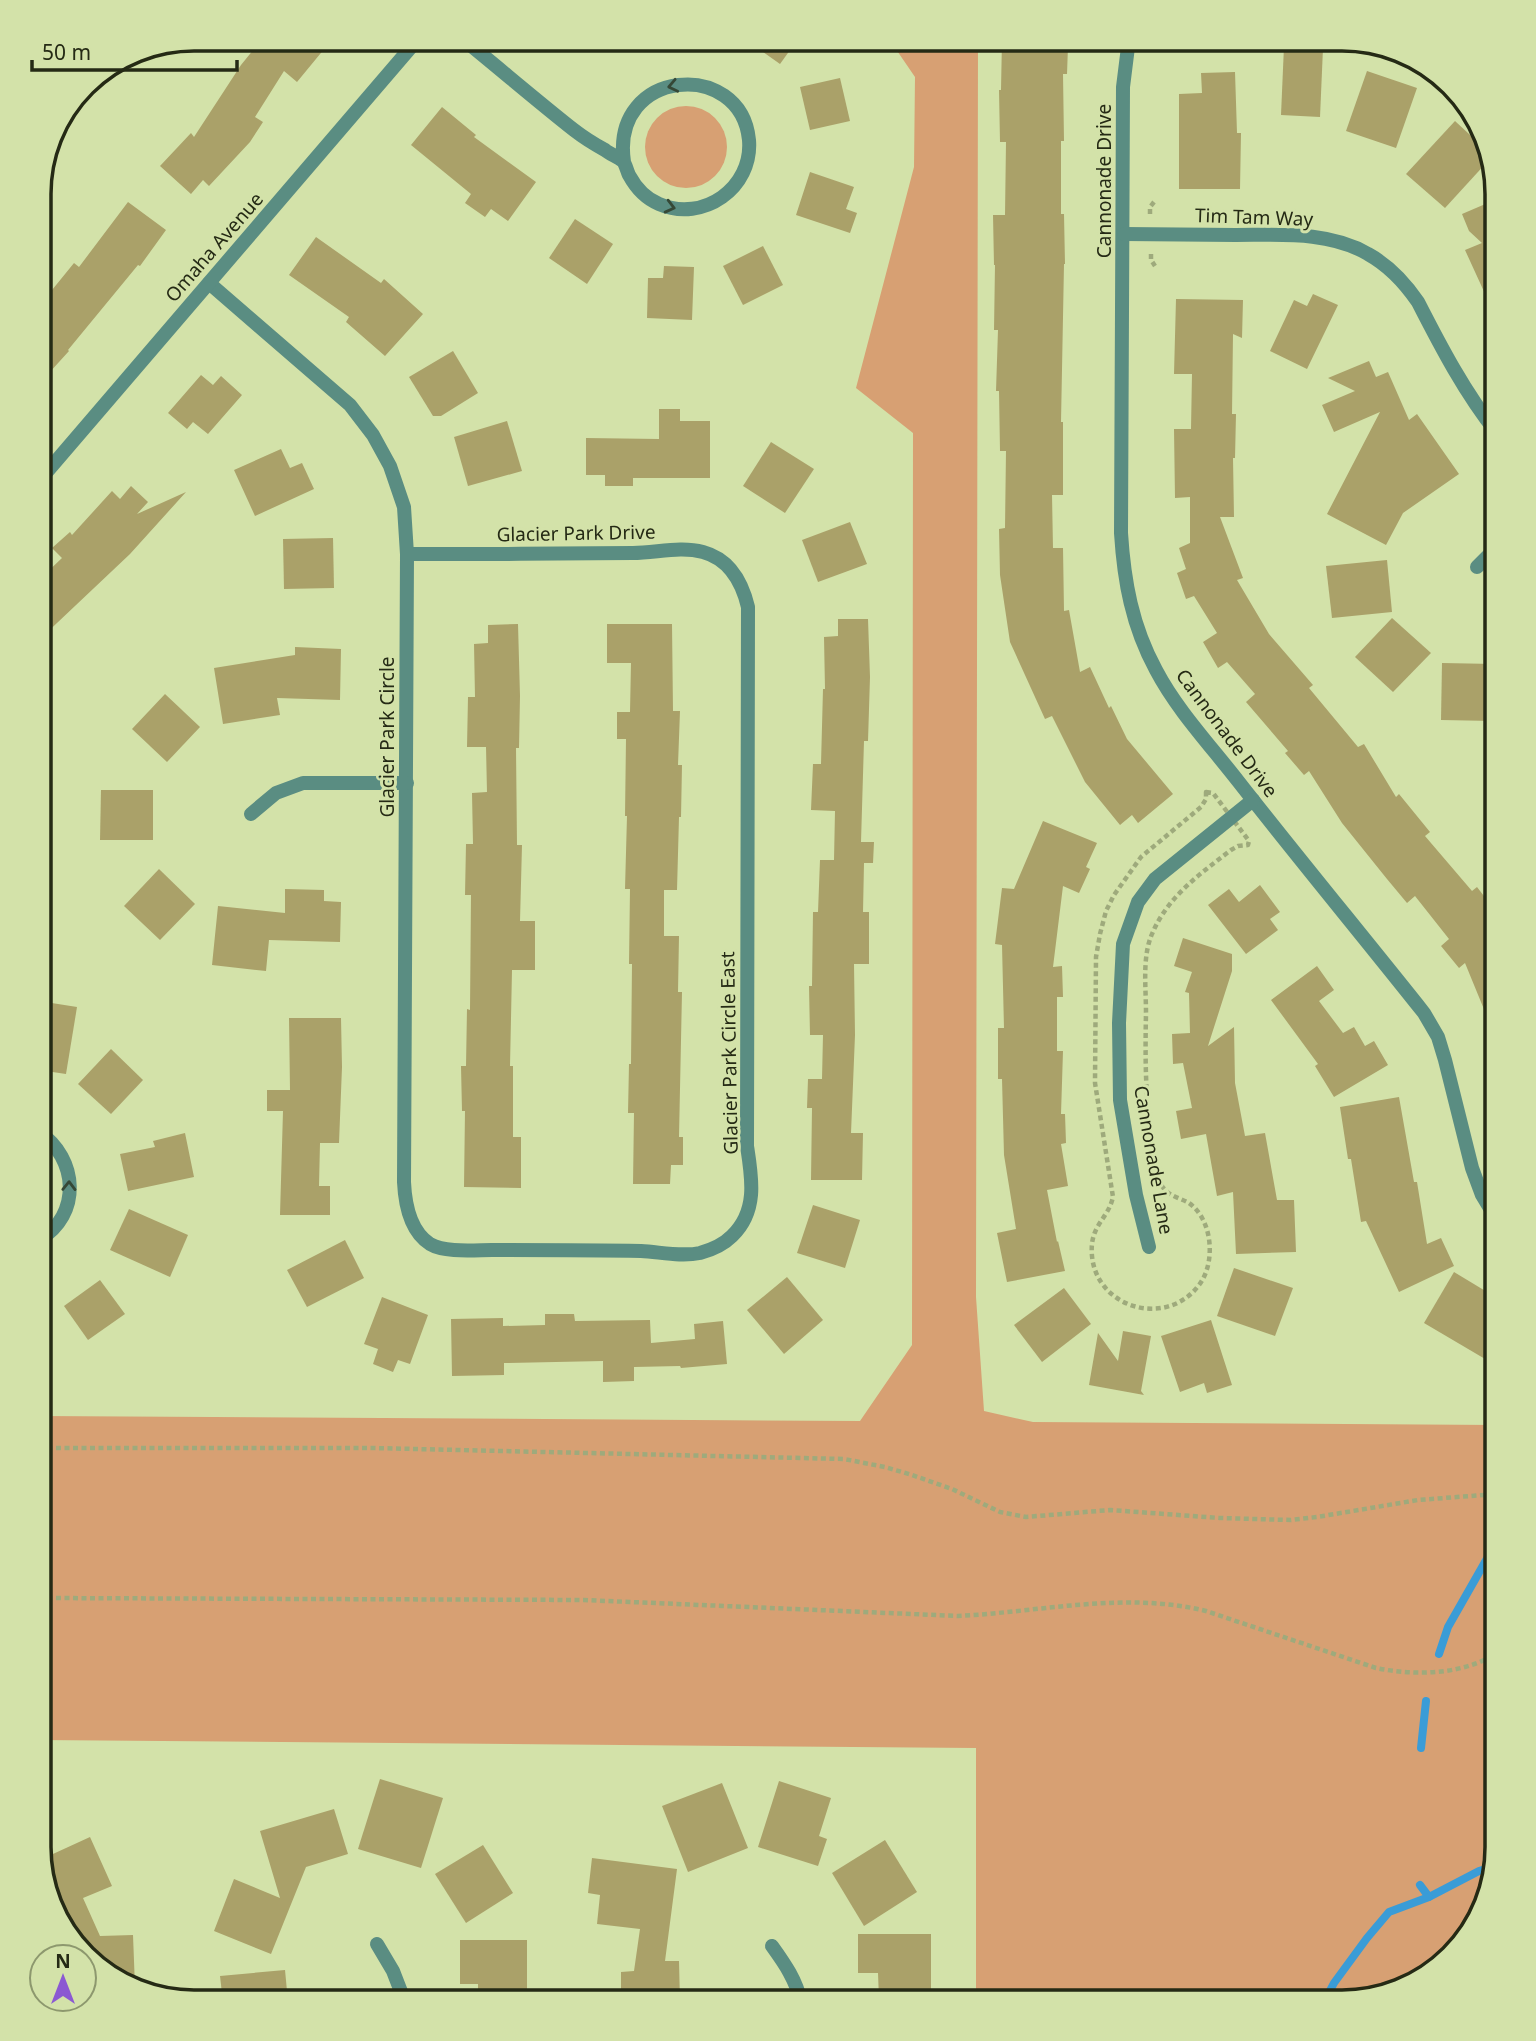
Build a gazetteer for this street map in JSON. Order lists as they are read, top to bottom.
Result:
{
  "streets": {
    "street": [
      "Cannonade Drive",
      "Tim Tam Way",
      "Omaha Avenue",
      "Glacier Park Drive",
      "Glacier Park Circle",
      "Glacier Park Circle East",
      "Cannonade Lane"
    ]
  },
  "crossings": [
    ["Cannonade Drive", "Tim Tam Way"],
    ["Cannonade Drive", "Cannonade Lane"],
    ["Omaha Avenue", "Glacier Park Circle"],
    ["Glacier Park Drive", "Glacier Park Circle"],
    ["Glacier Park Drive", "Glacier Park Circle East"],
    ["Glacier Park Circle", "Glacier Park Circle East"]
  ],
  "scale_bar": "50 m",
  "north": "top"
}
